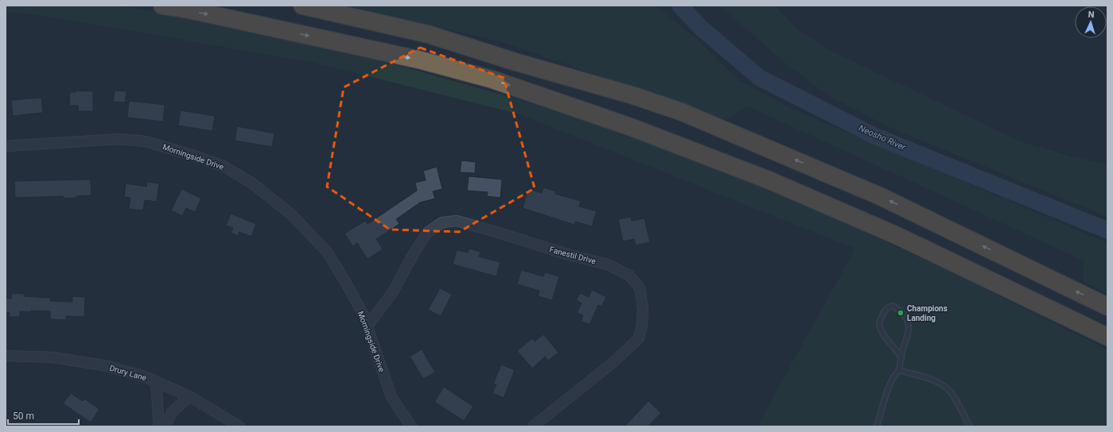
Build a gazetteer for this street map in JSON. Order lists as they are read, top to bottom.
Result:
{
  "streets": {
    "street": ["Morningside Drive", "Fanestil Drive", "Drury Lane"]
  },
  "crossings": [
    ["Morningside Drive", "Fanestil Drive"]
  ],
  "water": ["Neosho River"],
  "places": ["Champions Landing"],
  "scale_bar": "50 m",
  "north": "top"
}
